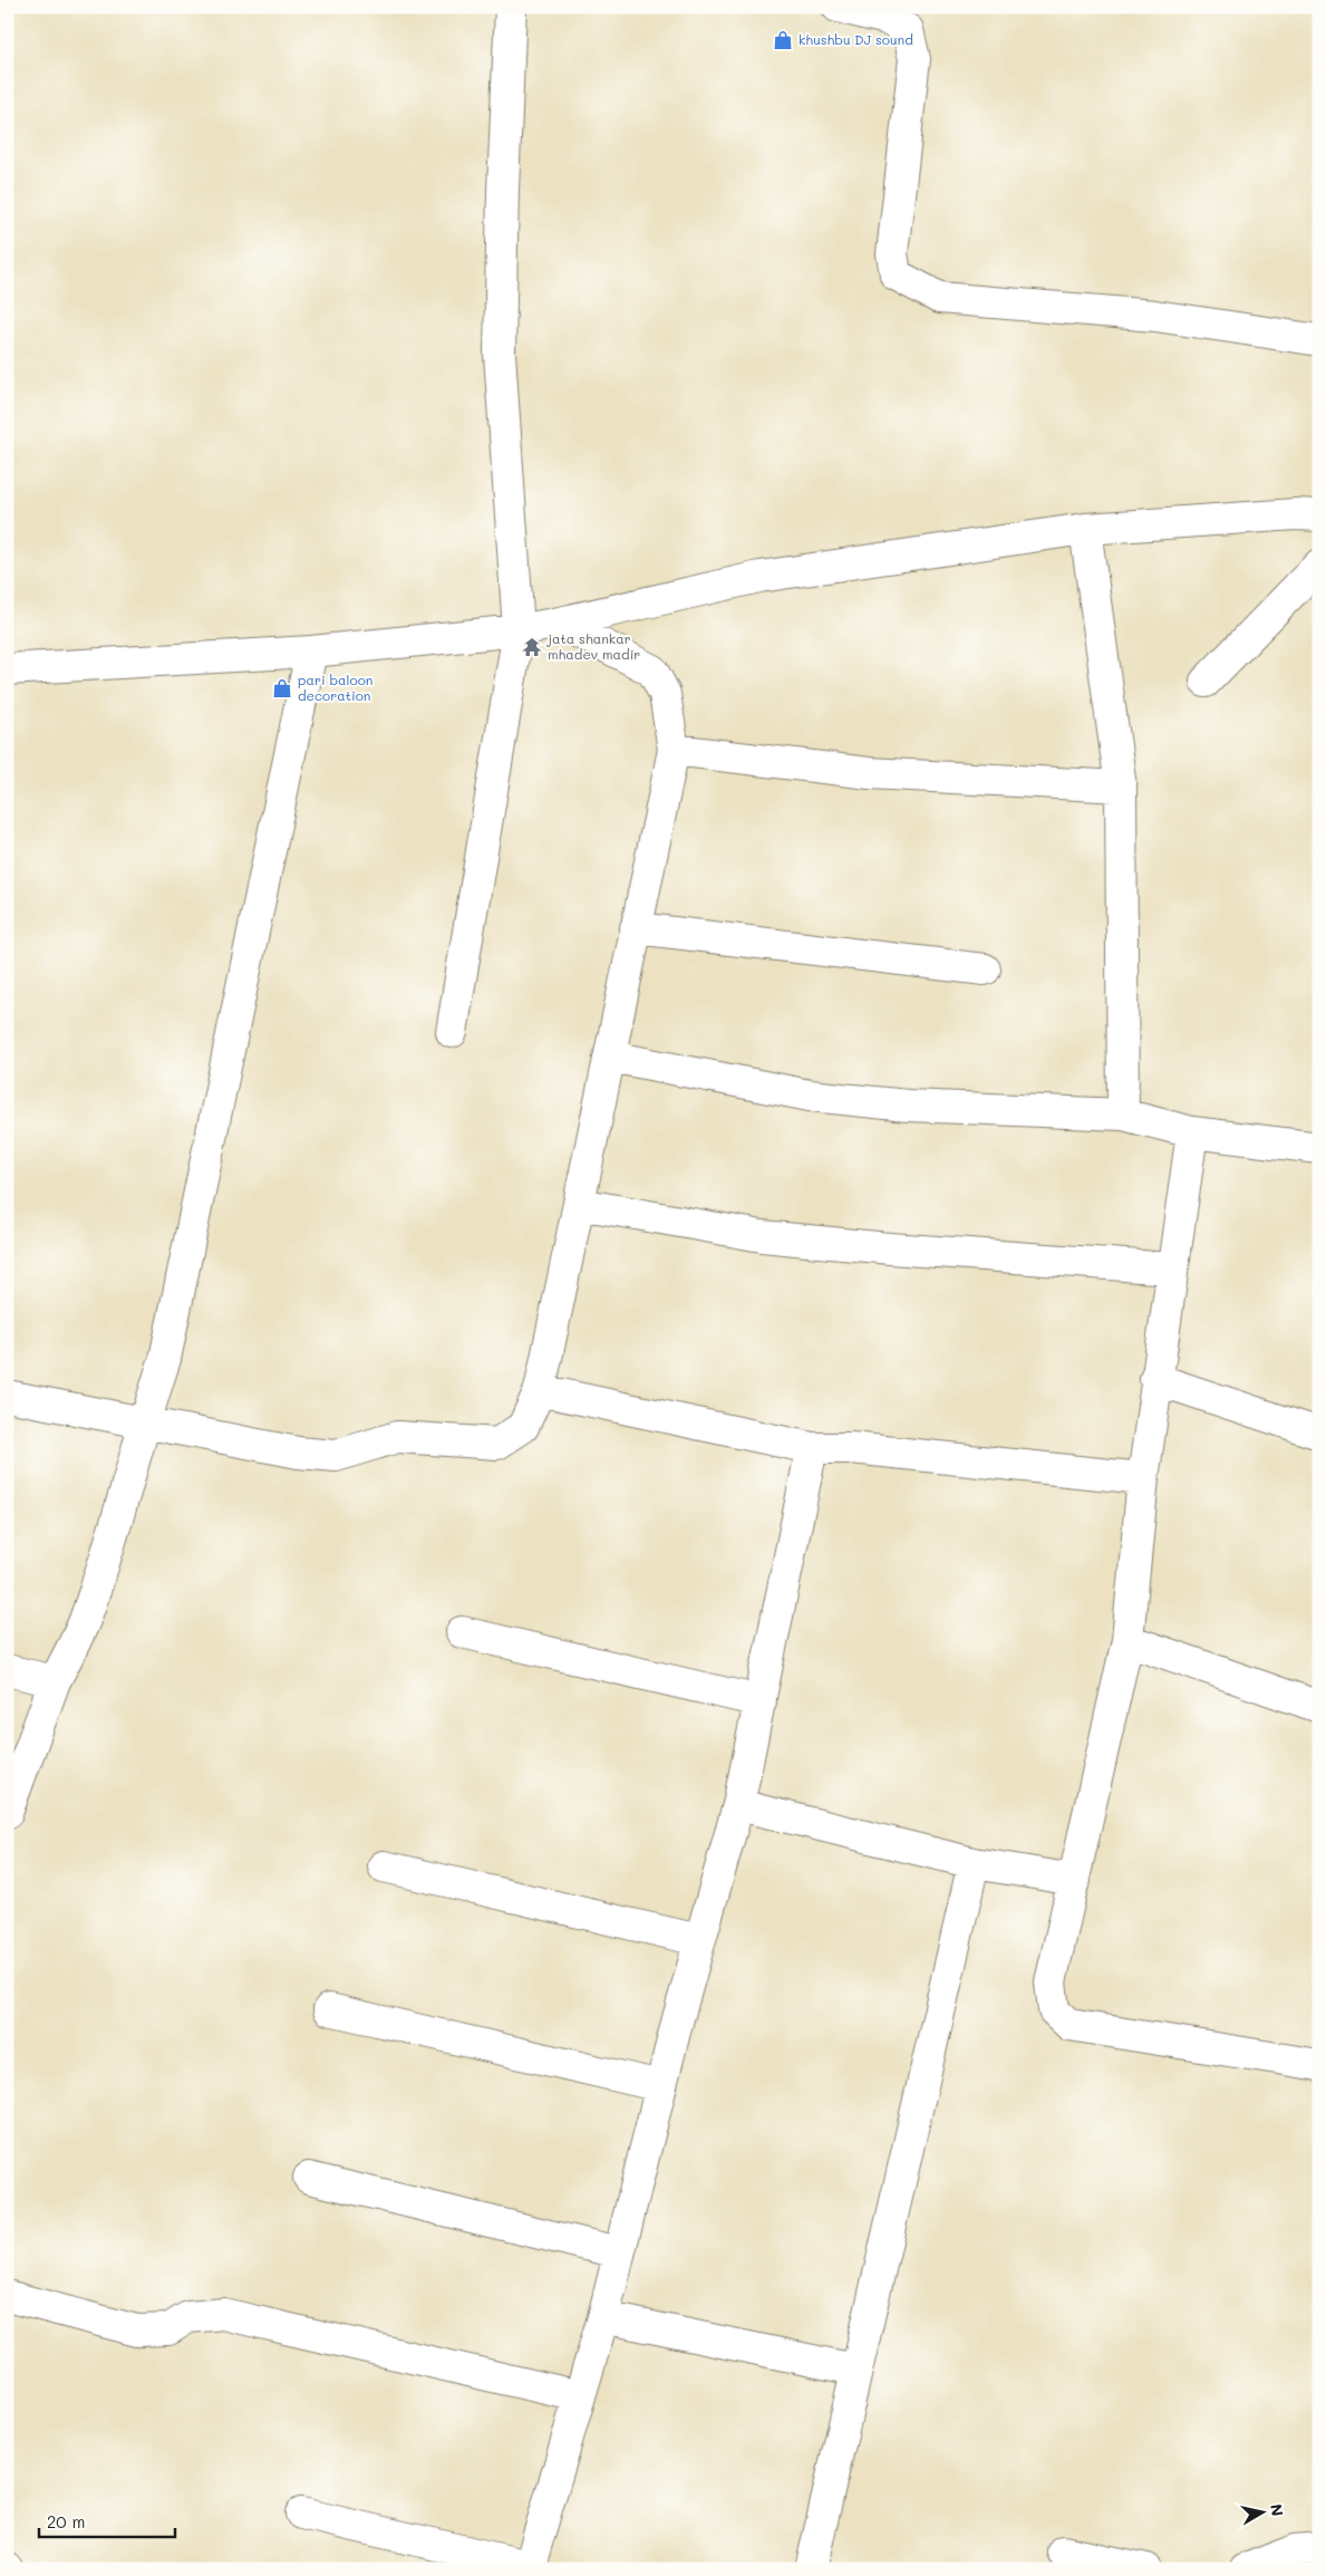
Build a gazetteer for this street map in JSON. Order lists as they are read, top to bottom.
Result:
{
  "places": {
    "shop": ["khushbu DJ sound", "pari baloon decoration"],
    "temple": ["jata shankar mhadev madir"]
  },
  "scale_bar": "20 m",
  "north": "right"
}
